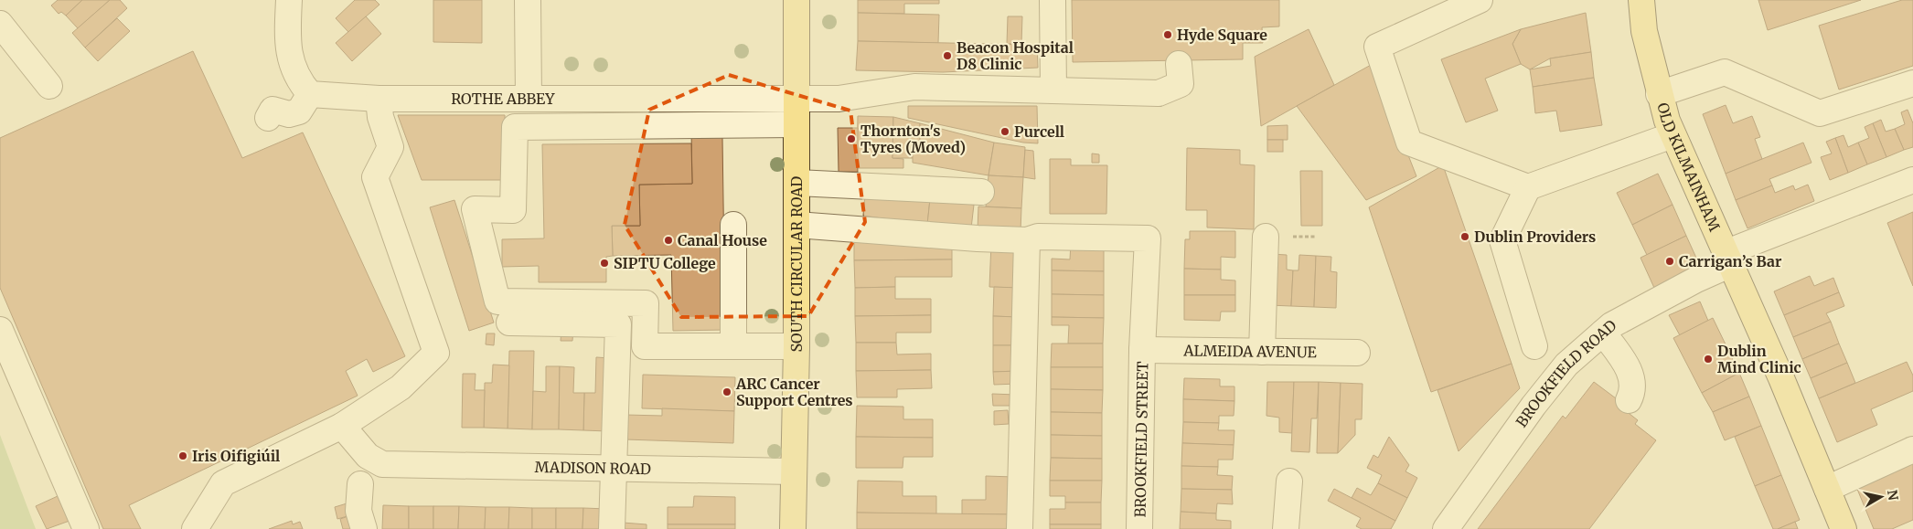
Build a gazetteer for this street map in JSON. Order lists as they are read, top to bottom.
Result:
{
  "streets": {
    "main road": ["OLD KILMAINHAM", "SOUTH CIRCULAR ROAD"],
    "street": [
      "ROTHE ABBEY",
      "ALMEIDA AVENUE",
      "BROOKFIELD ROAD",
      "BROOKFIELD STREET",
      "MADISON ROAD"
    ]
  },
  "crossings": [
    ["ROTHE ABBEY", "SOUTH CIRCULAR ROAD"],
    ["OLD KILMAINHAM", "BROOKFIELD ROAD"],
    ["SOUTH CIRCULAR ROAD", "MADISON ROAD"],
    ["ALMEIDA AVENUE", "BROOKFIELD STREET"]
  ],
  "places": [
    "Hyde Square",
    "Beacon Hospital D8 Clinic",
    "Purcell",
    "Thornton's Tyres (Moved)",
    "Dublin Providers",
    "Canal House",
    "Carrigan’s Bar",
    "SIPTU College",
    "Dublin Mind Clinic",
    "ARC Cancer Support Centres",
    "Iris Oifigiúil"
  ],
  "north": "right"
}
